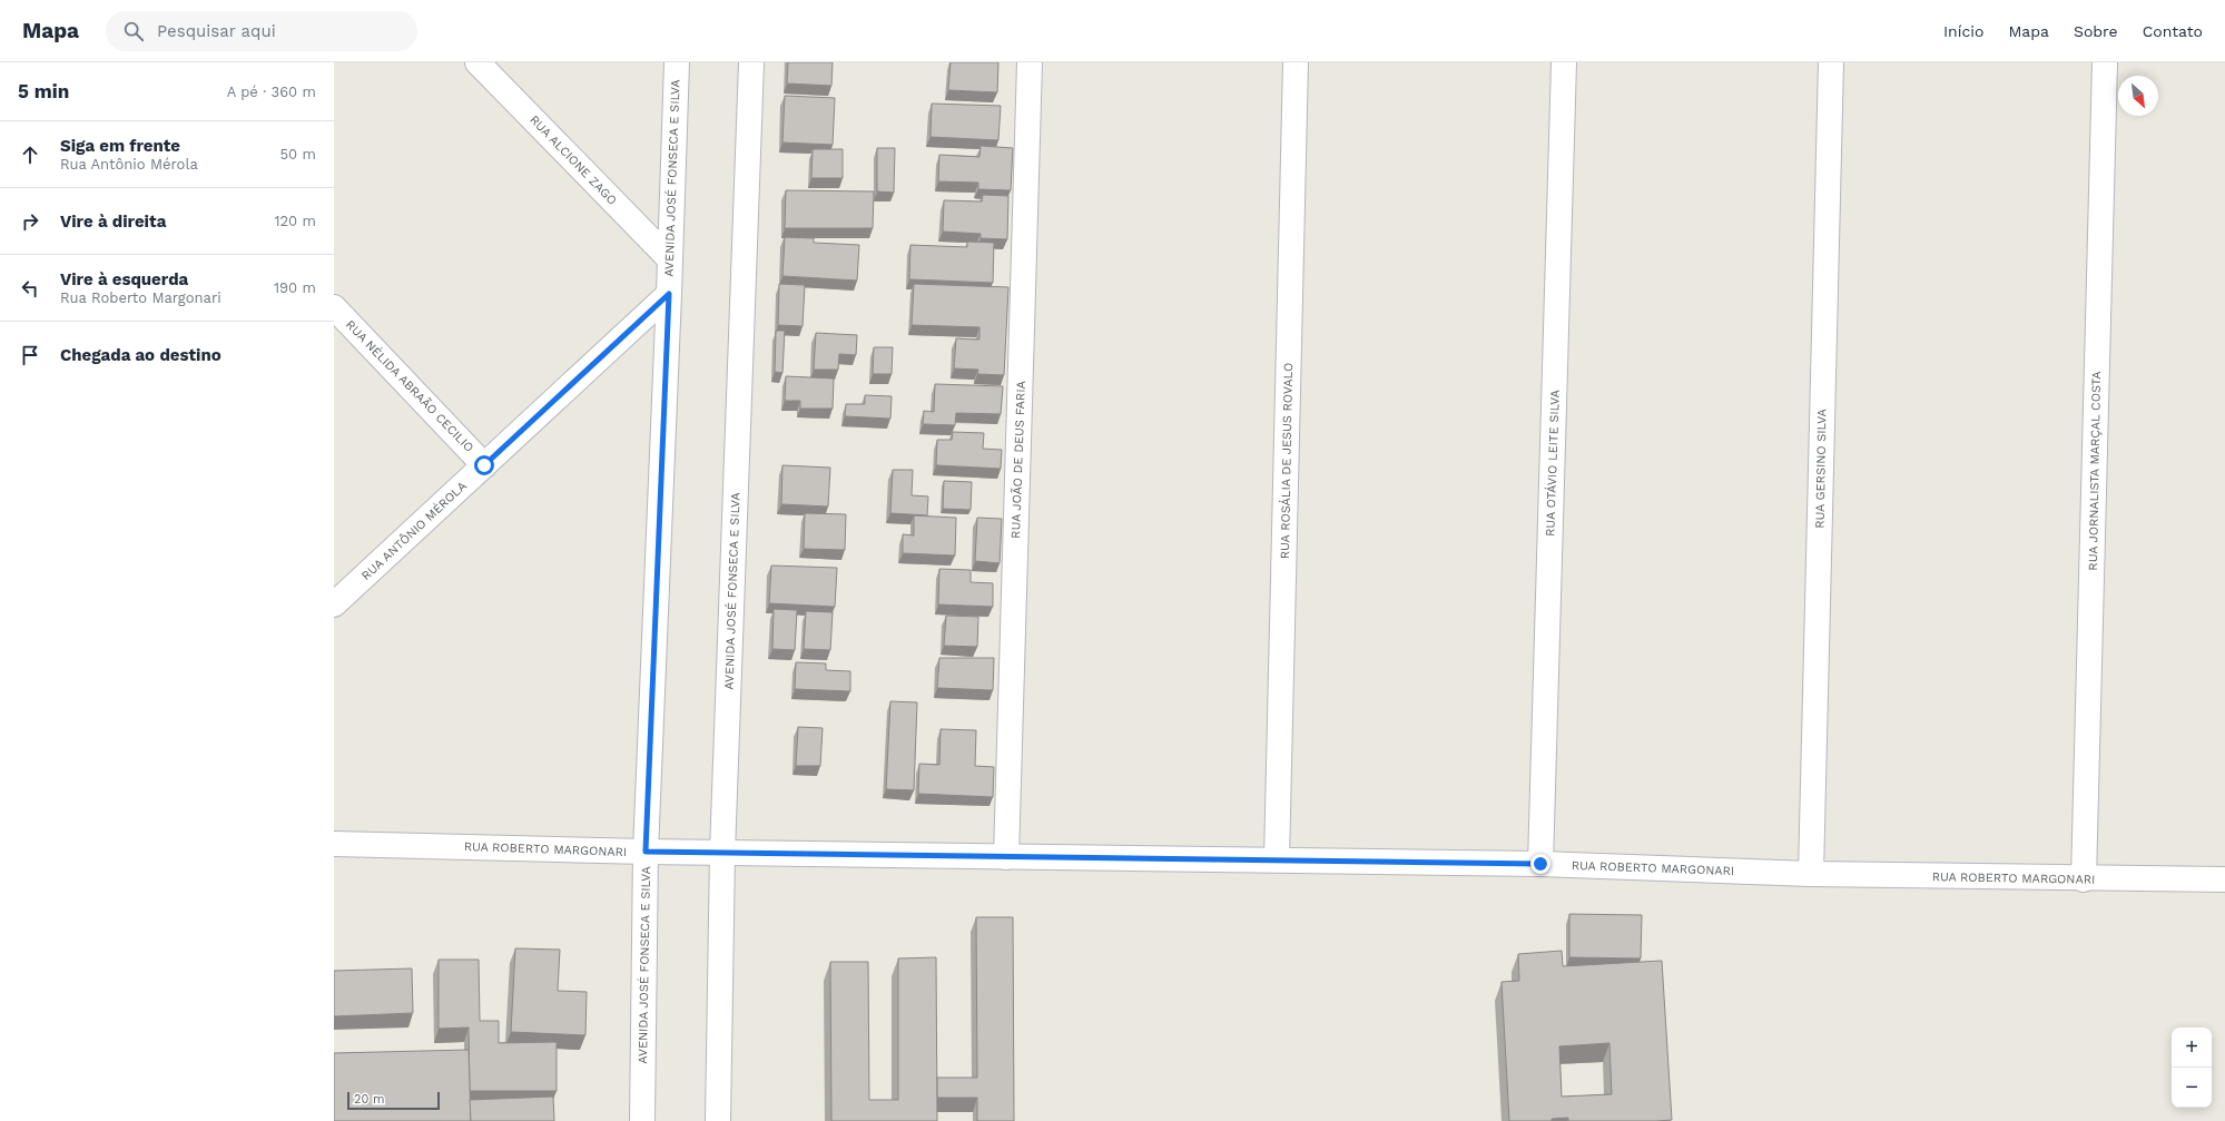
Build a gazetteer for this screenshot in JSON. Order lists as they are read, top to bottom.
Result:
{
  "streets": {
    "street": [
      "RUA ALCIONE ZAGO",
      "AVENIDA JOSÉ FONSECA E SILVA",
      "RUA NÉLIDA ABRAÃO CECILIO",
      "RUA JOÃO DE DEUS FARIA",
      "RUA ROSÁLIA DE JESUS ROVALO",
      "RUA OTÁVIO LEITE SILVA",
      "RUA GERSINO SILVA",
      "RUA JORNALISTA MARÇAL COSTA",
      "RUA ANTÔNIO MÉROLA",
      "RUA ROBERTO MARGONARI"
    ]
  },
  "crossings": [
    ["RUA ALCIONE ZAGO", "AVENIDA JOSÉ FONSECA E SILVA"],
    ["AVENIDA JOSÉ FONSECA E SILVA", "RUA ANTÔNIO MÉROLA"],
    ["AVENIDA JOSÉ FONSECA E SILVA", "RUA ROBERTO MARGONARI"],
    ["RUA NÉLIDA ABRAÃO CECILIO", "RUA ANTÔNIO MÉROLA"],
    ["RUA JOÃO DE DEUS FARIA", "RUA ROBERTO MARGONARI"],
    ["RUA ROSÁLIA DE JESUS ROVALO", "RUA ROBERTO MARGONARI"],
    ["RUA OTÁVIO LEITE SILVA", "RUA ROBERTO MARGONARI"],
    ["RUA GERSINO SILVA", "RUA ROBERTO MARGONARI"],
    ["RUA JORNALISTA MARÇAL COSTA", "RUA ROBERTO MARGONARI"]
  ],
  "scale_bar": "20 m",
  "north": "bottom right",
  "page": {
    "header": "Mapa",
    "search": "Pesquisar aqui",
    "nav": [
      "Início",
      "Mapa",
      "Sobre",
      "Contato"
    ],
    "heading": ["5 min", "A pé · 360 m"],
    "list": [
      ["Siga em frente", "Rua Antônio Mérola", "50 m"],
      ["Vire à direita", "120 m"],
      ["Vire à esquerda", "Rua Roberto Margonari", "190 m"],
      "Chegada ao destino"
    ],
    "map_buttons": ["+", "−"],
    "scale": "20 m"
  }
}
